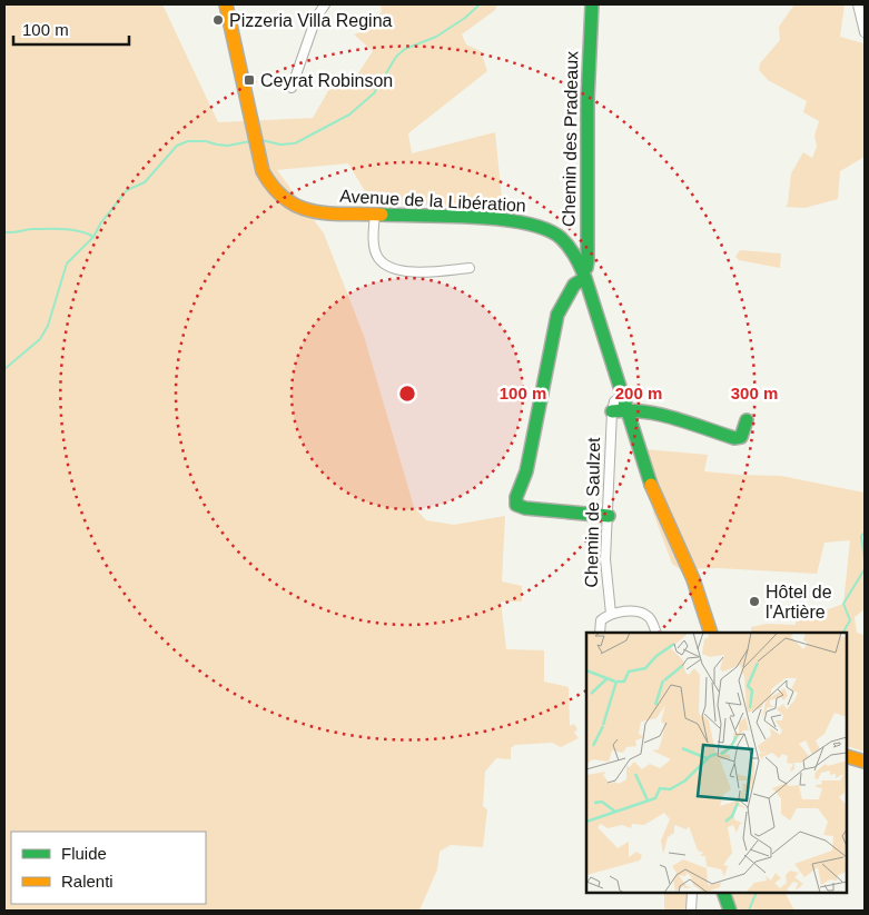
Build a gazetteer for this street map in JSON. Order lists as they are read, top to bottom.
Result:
{
  "streets": {
    "main road": ["Chemin des Pradeaux", "Avenue de la Libération", "Chemin de Saulzet"]
  },
  "crossings": [
    ["Chemin des Pradeaux", "Avenue de la Libération"],
    ["Avenue de la Libération", "Chemin de Saulzet"]
  ],
  "places": {
    "other": ["Pizzeria Villa Regina", "Hôtel de l'Artière"],
    "transit": ["Ceyrat Robinson"]
  },
  "legend": ["Fluide", "Ralenti"],
  "scale_bar": "100 m",
  "rings": ["100 m", "200 m", "300 m"]
}
